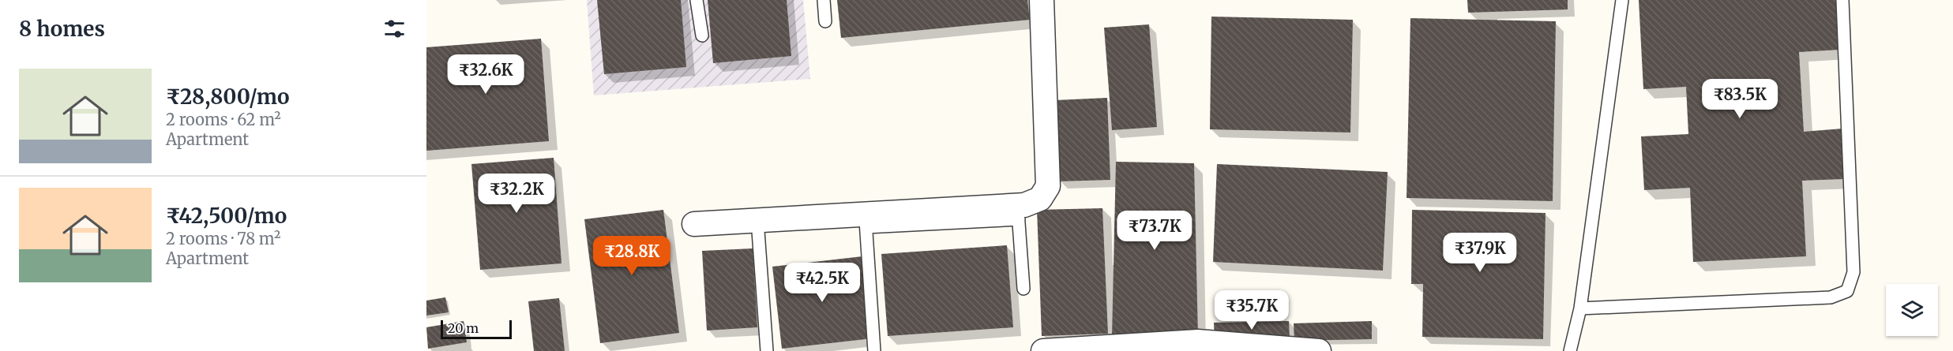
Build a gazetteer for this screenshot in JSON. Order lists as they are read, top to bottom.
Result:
{
  "scale_bar": "20 m",
  "page": {
    "heading": "8 homes",
    "price": [
      "₹32.6K",
      "₹83.5K",
      "₹32.2K",
      "₹73.7K",
      "₹37.9K",
      "₹28.8K",
      "₹42.5K",
      "₹35.7K"
    ],
    "list": [
      {
        "name": "₹28,800/mo",
        "note": "2 rooms · 62 m² · Apartment"
      },
      {
        "name": "₹42,500/mo",
        "note": "2 rooms · 78 m² · Apartment"
      }
    ],
    "scale": "20 m"
  }
}
